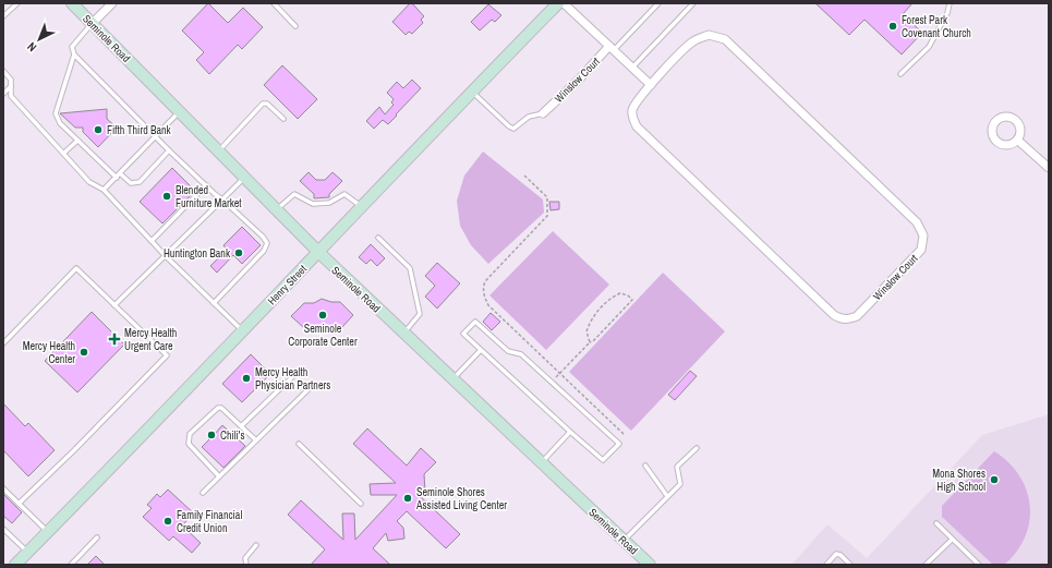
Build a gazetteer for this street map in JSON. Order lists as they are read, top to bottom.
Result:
{
  "streets": {
    "street": ["Seminole Road", "Winslow Court", "Henry Street"]
  },
  "crossings": [
    ["Seminole Road", "Henry Street"]
  ],
  "places": {
    "other": [
      "Forest Park Covenant Church",
      "Fifth Third Bank",
      "Blended Furniture Market",
      "Huntington Bank",
      "Seminole Corporate Center",
      "Mercy Health Center",
      "Mercy Health Physician Partners",
      "Chili's",
      "Mona Shores High School",
      "Seminole Shores Assisted Living Center",
      "Family Financial Credit Union"
    ],
    "health": ["Mercy Health Urgent Care"]
  },
  "north": "bottom left"
}
